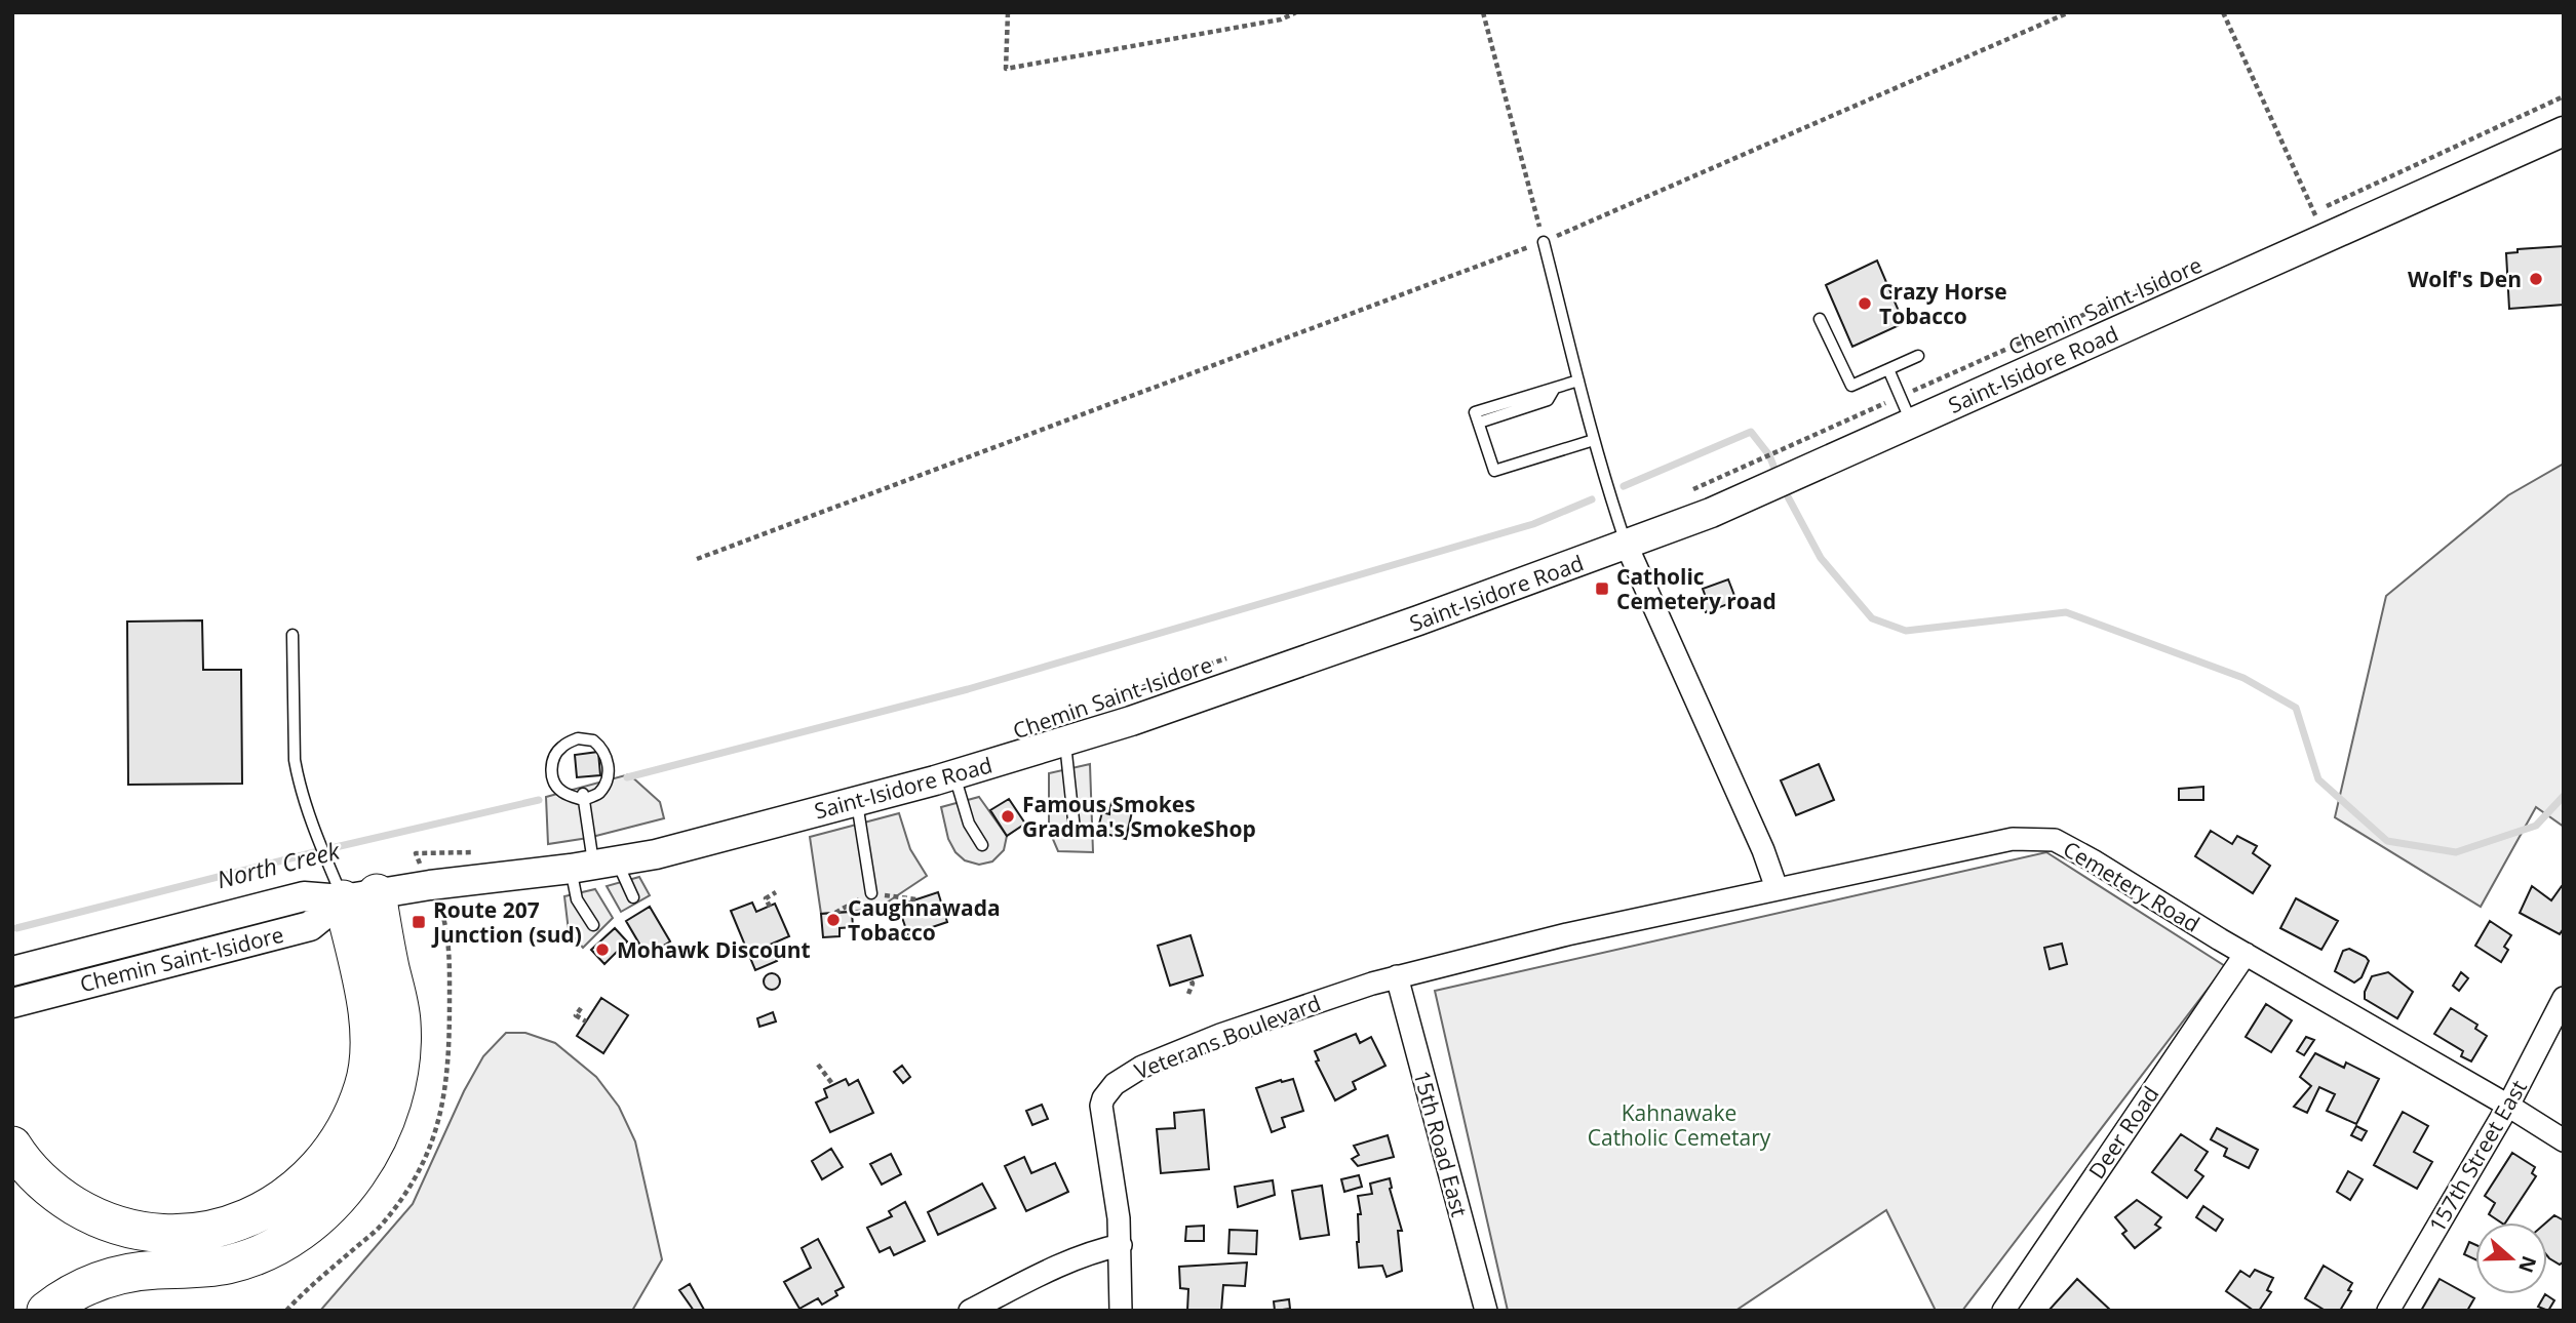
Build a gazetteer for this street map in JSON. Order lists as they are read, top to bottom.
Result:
{
  "streets": {
    "street": [
      "Chemin Saint-Isidore",
      "Saint-Isidore Road",
      "Cemetery Road",
      "Veterans Boulevard",
      "Deer Road",
      "15th Road East",
      "157th Street East"
    ]
  },
  "crossings": [
    ["Chemin Saint-Isidore", "Saint-Isidore Road"],
    ["Cemetery Road", "Veterans Boulevard"],
    ["Cemetery Road", "Deer Road"],
    ["Cemetery Road", "157th Street East"],
    ["Veterans Boulevard", "15th Road East"]
  ],
  "water": ["North Creek"],
  "parks": ["Kahnawake Catholic Cemetary"],
  "places": {
    "other": [
      "Wolf's Den",
      "Crazy Horse Tobacco",
      "Famous Smokes Gradma's SmokeShop",
      "Caughnawada Tobacco",
      "Mohawk Discount"
    ],
    "transit": ["Catholic Cemetery road", "Route 207 Junction (sud)"]
  },
  "north": "right"
}
